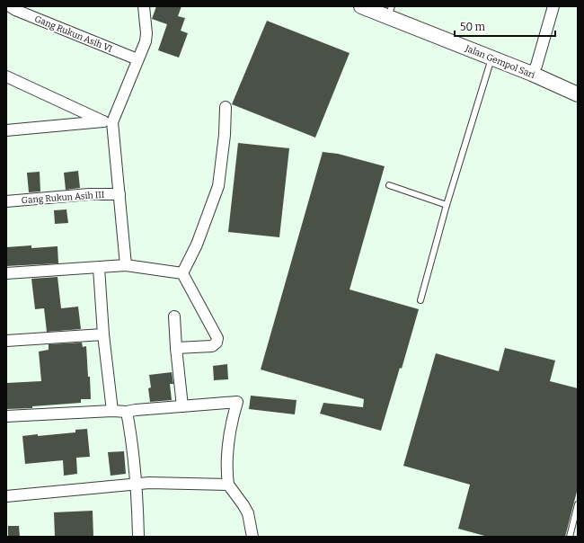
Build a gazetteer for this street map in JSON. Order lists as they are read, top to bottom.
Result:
{
  "streets": {
    "street": ["Gang Rukun Asih VI", "Jalan Gempol Sari", "Gang Rukun Asih III"]
  },
  "scale_bar": "50 m"
}
